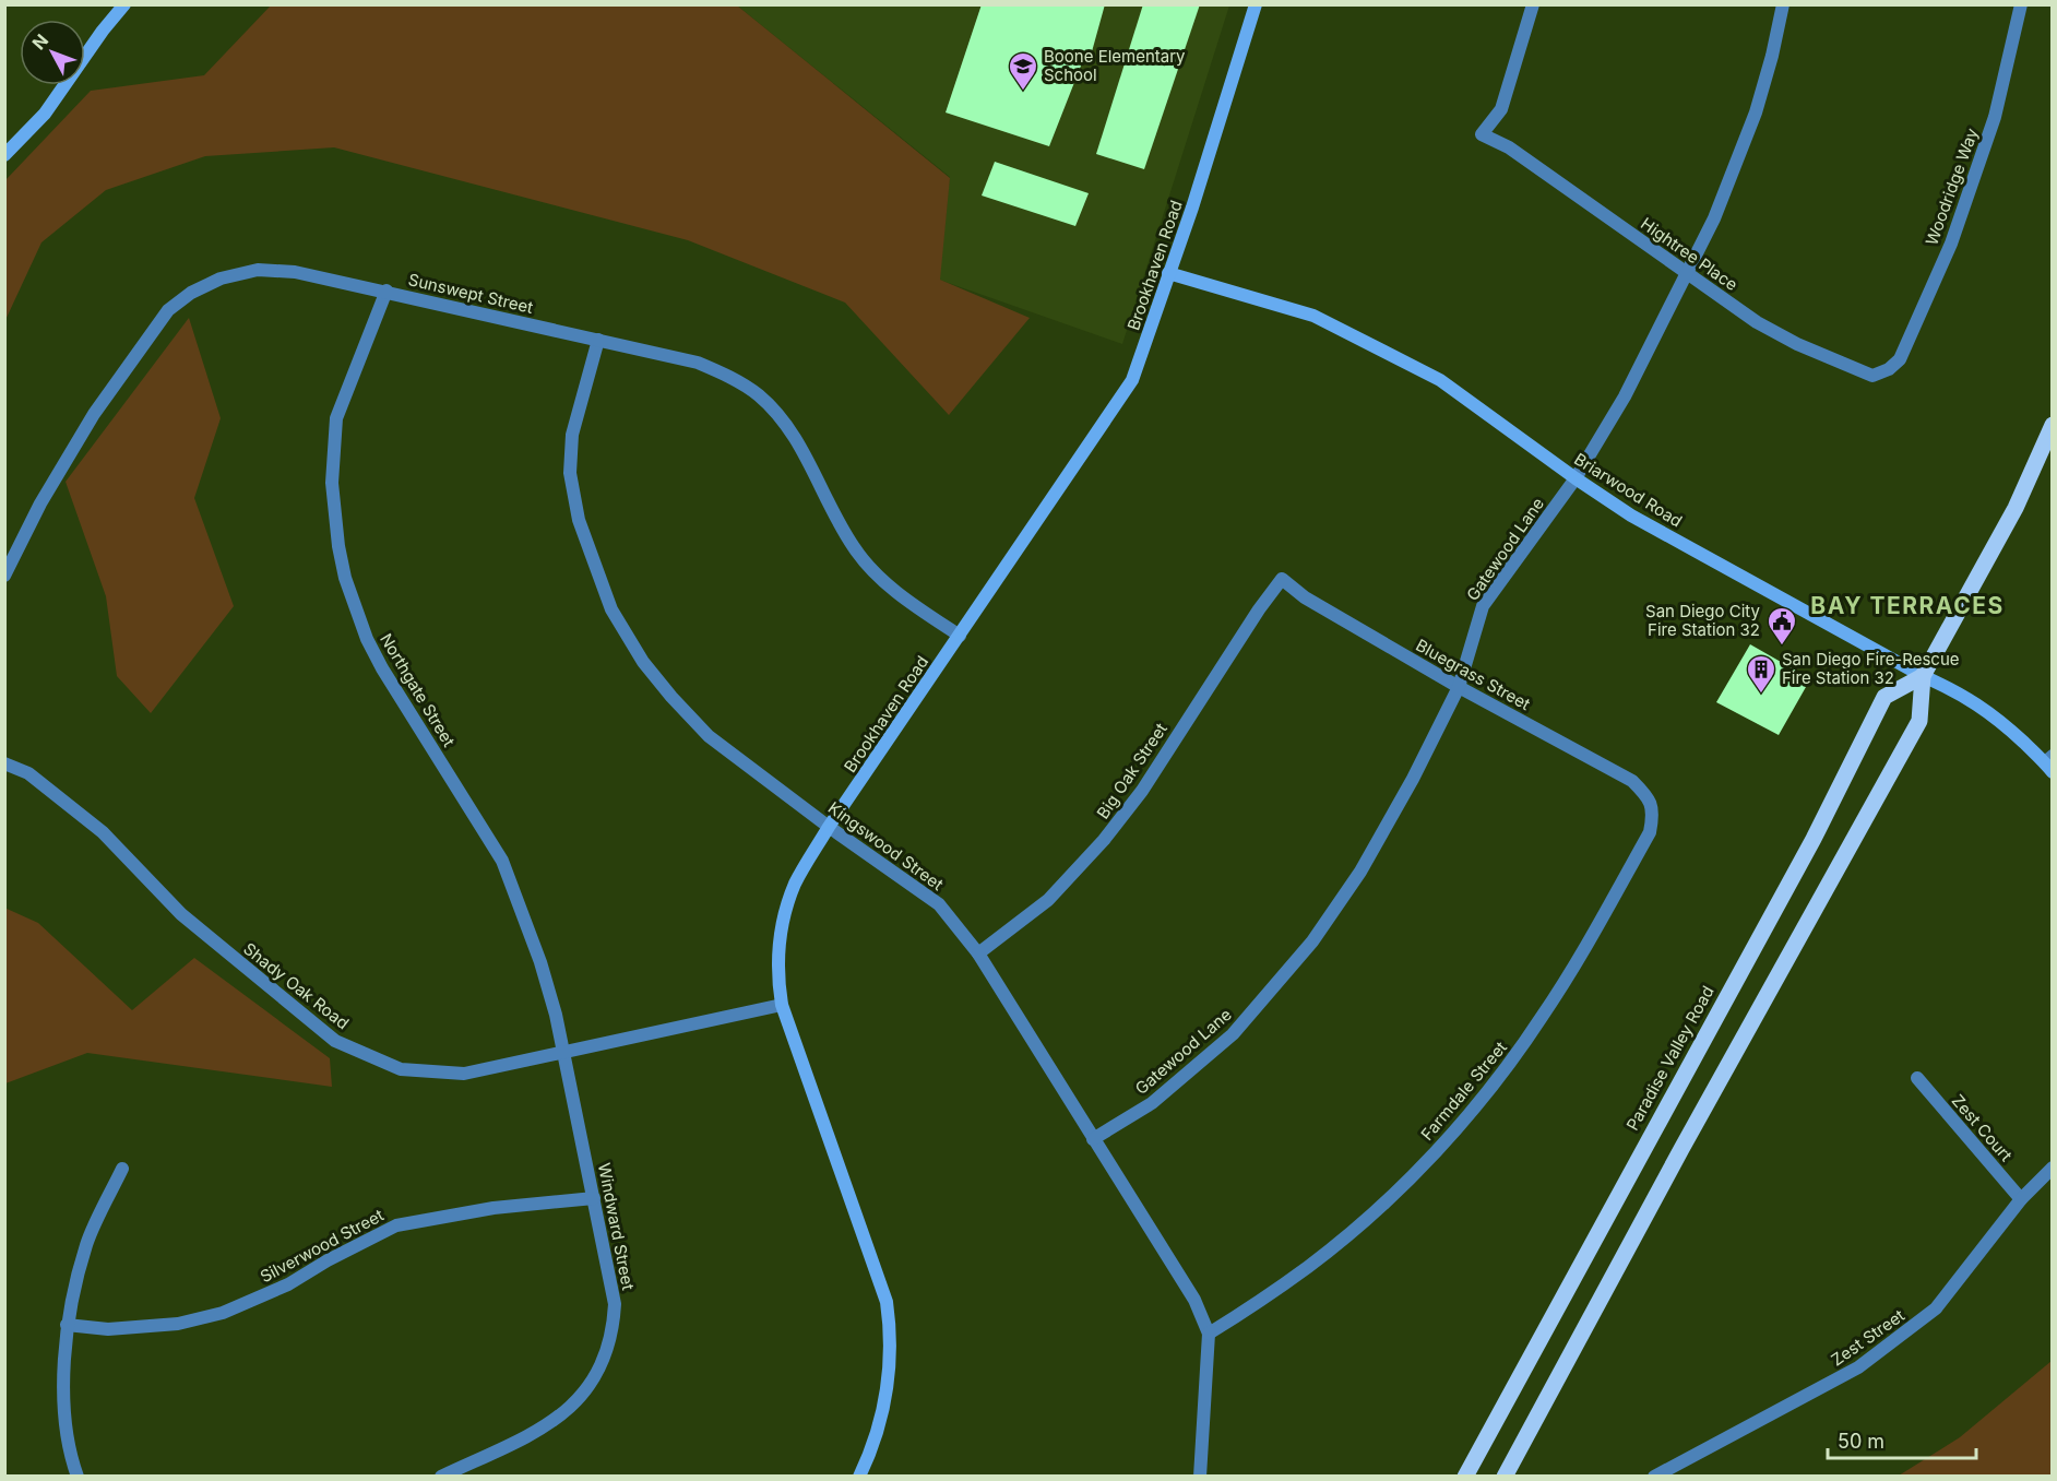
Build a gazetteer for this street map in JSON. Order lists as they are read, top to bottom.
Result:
{
  "streets": {
    "main road": ["Paradise Valley Road"],
    "street": [
      "Woodridge Way",
      "Hightree Place",
      "Brookhaven Road",
      "Sunswept Street",
      "Briarwood Road",
      "Gatewood Lane",
      "Bluegrass Street",
      "Northgate Street",
      "Big Oak Street",
      "Kingswood Street",
      "Shady Oak Road",
      "Farmdale Street",
      "Zest Court",
      "Windward Street",
      "Silverwood Street",
      "Zest Street"
    ]
  },
  "crossings": [
    ["Woodridge Way", "Hightree Place"],
    ["Hightree Place", "Gatewood Lane"],
    ["Brookhaven Road", "Sunswept Street"],
    ["Brookhaven Road", "Briarwood Road"],
    ["Brookhaven Road", "Kingswood Street"],
    ["Brookhaven Road", "Shady Oak Road"],
    ["Sunswept Street", "Northgate Street"],
    ["Sunswept Street", "Kingswood Street"],
    ["Briarwood Road", "Gatewood Lane"],
    ["Briarwood Road", "Paradise Valley Road"],
    ["Gatewood Lane", "Bluegrass Street"],
    ["Gatewood Lane", "Kingswood Street"],
    ["Bluegrass Street", "Big Oak Street"],
    ["Bluegrass Street", "Farmdale Street"],
    ["Northgate Street", "Shady Oak Road"],
    ["Northgate Street", "Windward Street"],
    ["Big Oak Street", "Kingswood Street"],
    ["Kingswood Street", "Farmdale Street"],
    ["Shady Oak Road", "Windward Street"],
    ["Zest Court", "Zest Street"],
    ["Windward Street", "Silverwood Street"]
  ],
  "districts": ["BAY TERRACES"],
  "places": {
    "school or university": ["Boone Elementary School"],
    "public building": ["San Diego City Fire Station 32"],
    "building": ["San Diego Fire-Rescue Fire Station 32"]
  },
  "scale_bar": "50 m",
  "north": "top left"
}
